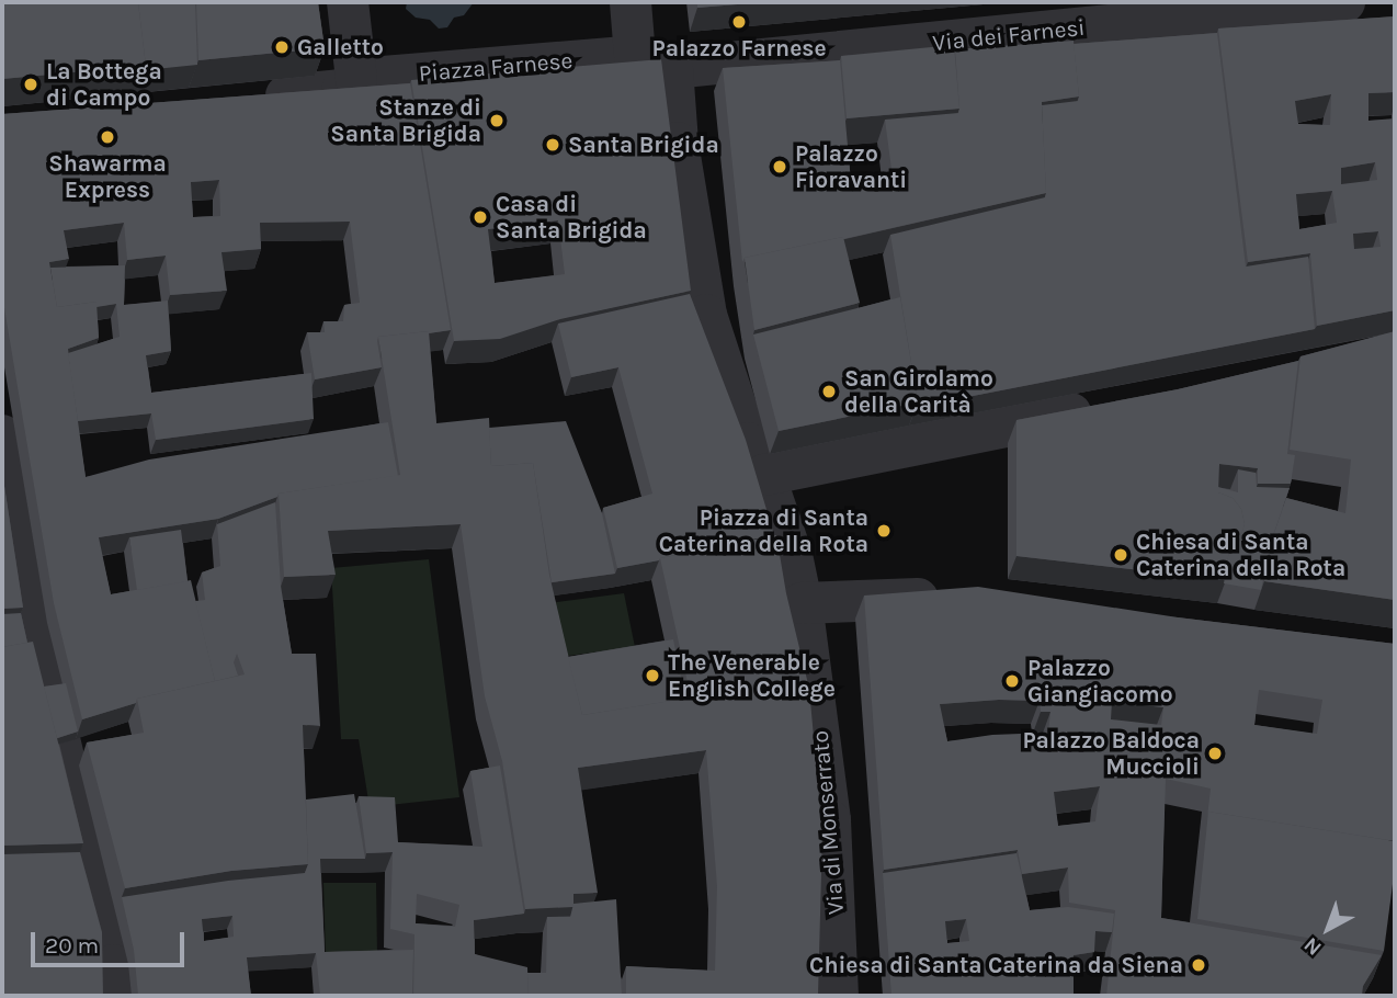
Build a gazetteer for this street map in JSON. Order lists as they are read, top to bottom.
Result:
{
  "streets": {
    "street": ["Via dei Farnesi", "Piazza Farnese", "Via di Monserrato"]
  },
  "crossings": [
    ["Via dei Farnesi", "Piazza Farnese"]
  ],
  "places": [
    "Palazzo Farnese",
    "Galletto",
    "La Bottega di Campo",
    "Stanze di Santa Brigida",
    "Shawarma Express",
    "Santa Brigida",
    "Palazzo Fioravanti",
    "Casa di Santa Brigida",
    "San Girolamo della Carità",
    "Piazza di Santa Caterina della Rota",
    "Chiesa di Santa Caterina della Rota",
    "The Venerable English College",
    "Palazzo Giangiacomo",
    "Palazzo Baldoca Muccioli",
    "Chiesa di Santa Caterina da Siena"
  ],
  "scale_bar": "20 m",
  "north": "bottom left"
}
